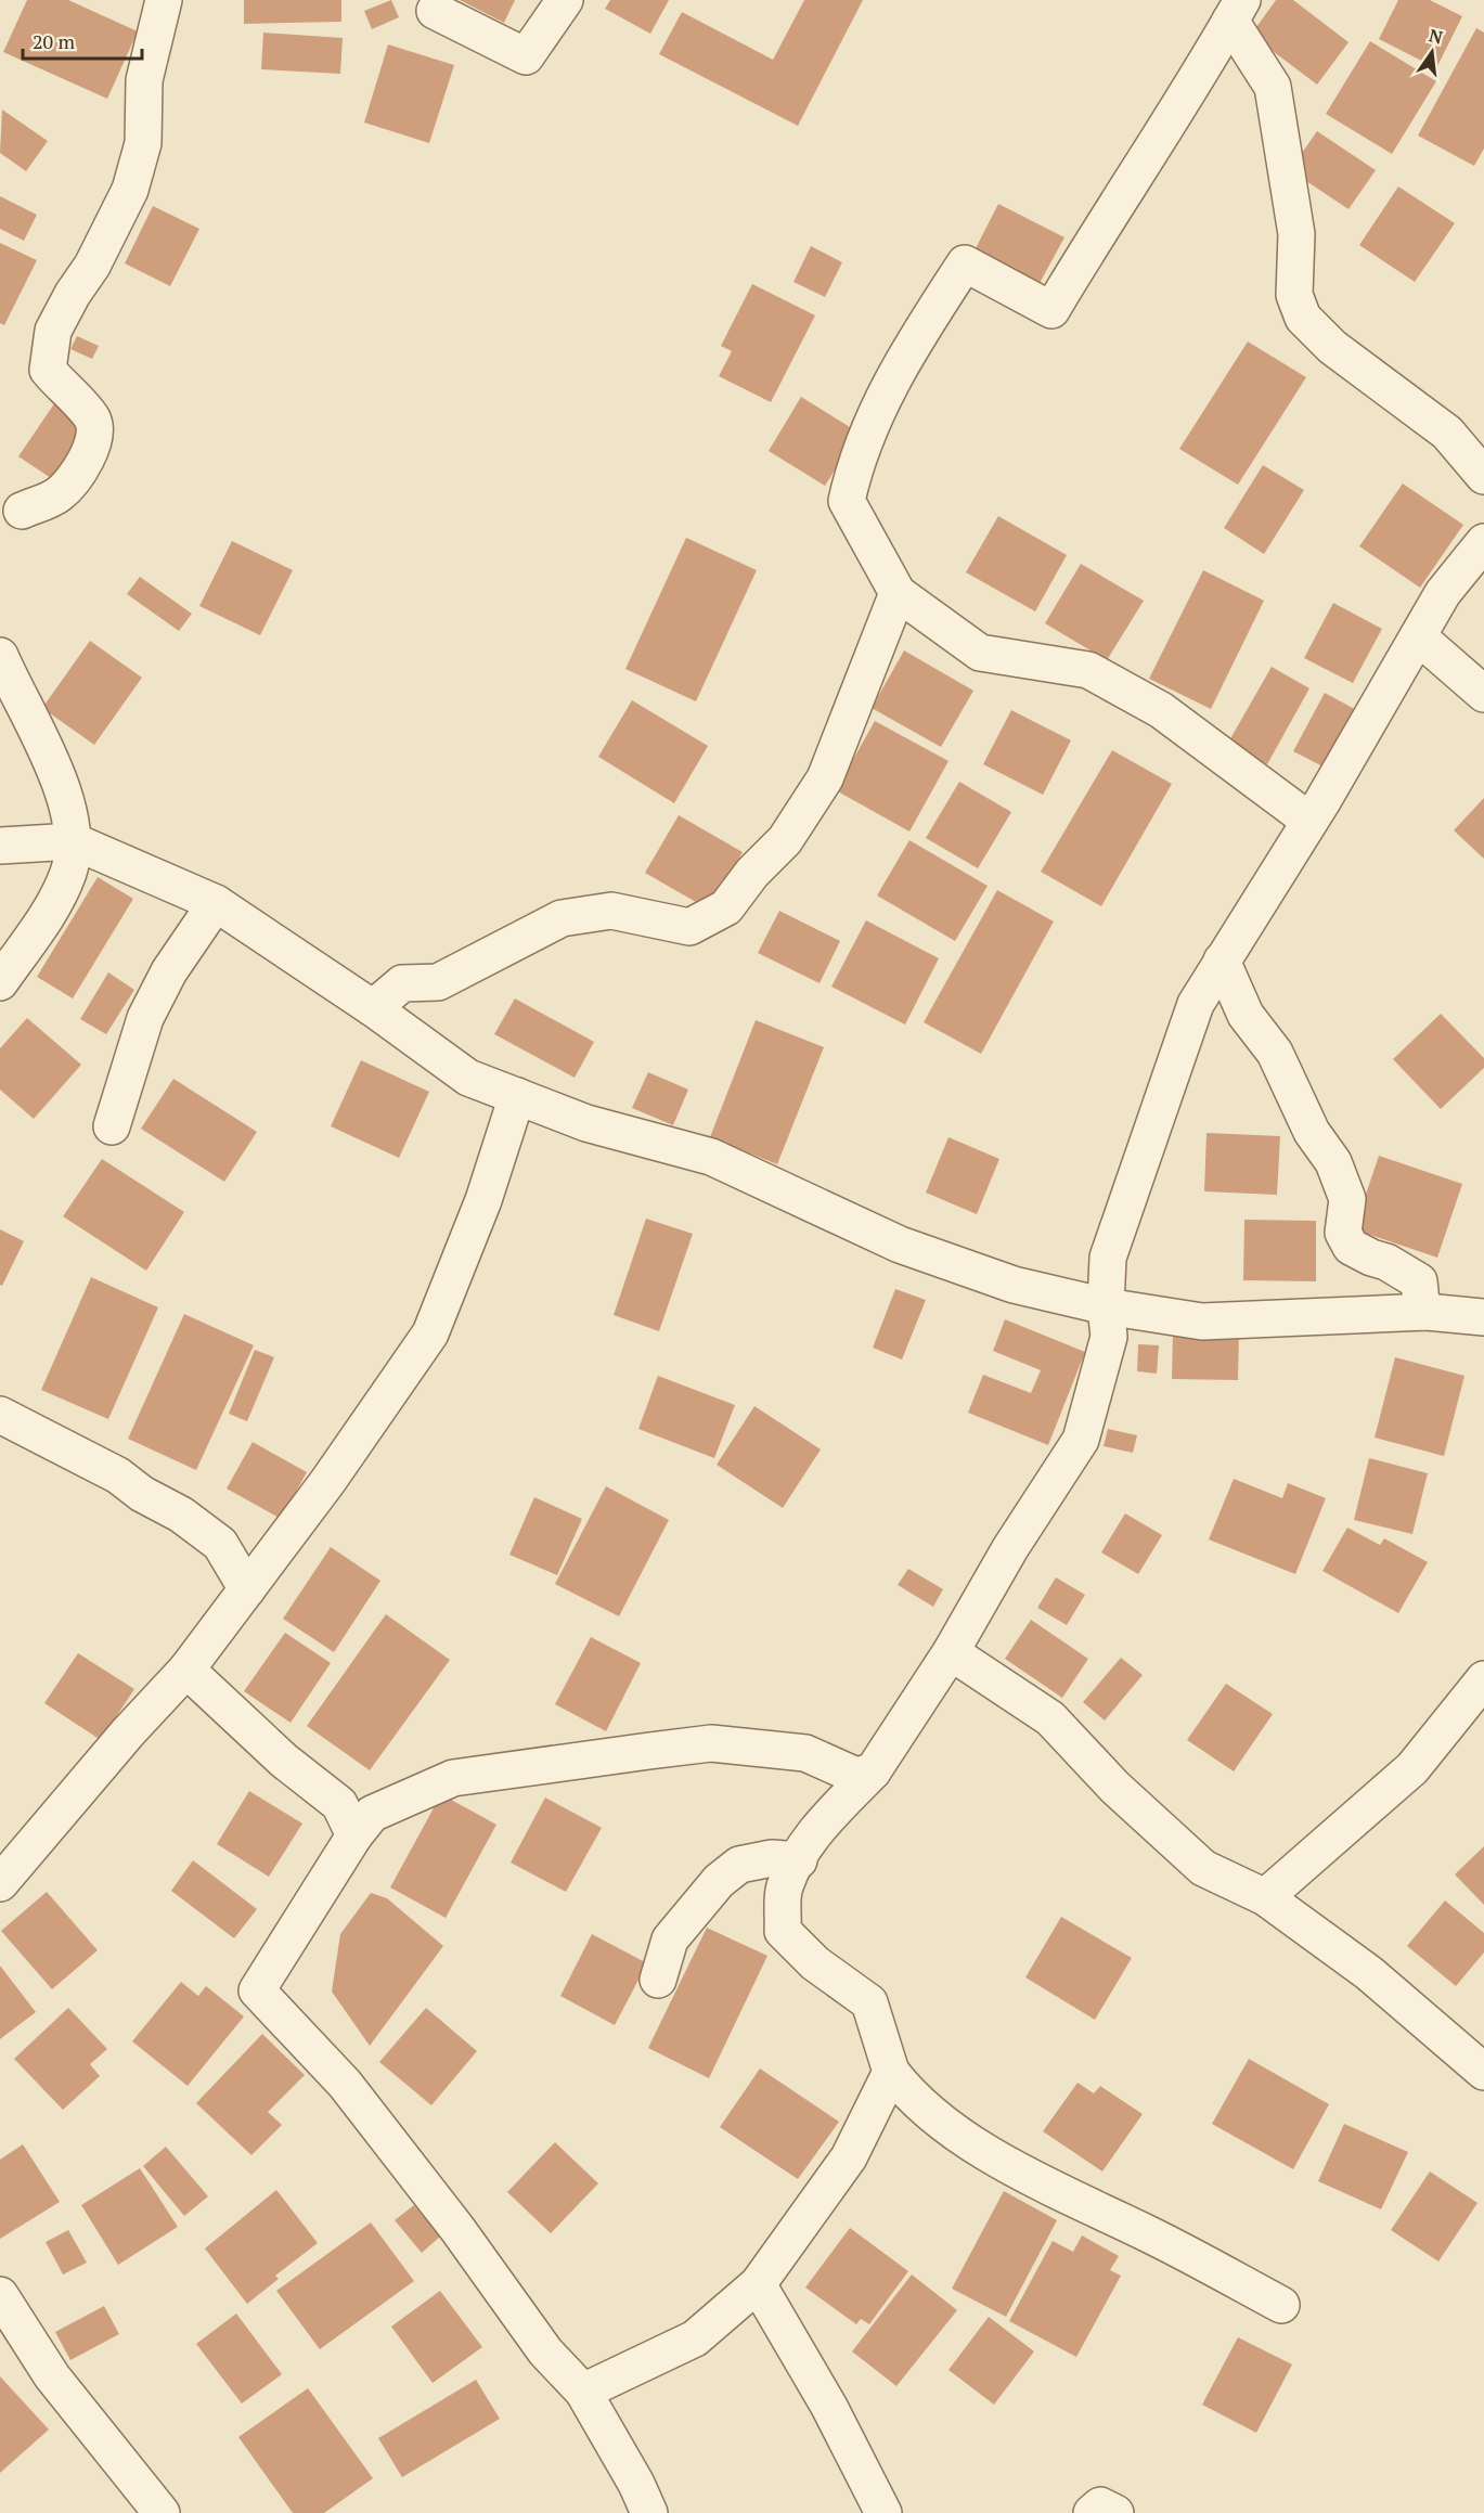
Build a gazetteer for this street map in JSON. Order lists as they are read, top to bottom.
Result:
{
  "scale_bar": "20 m",
  "north": "top"
}
